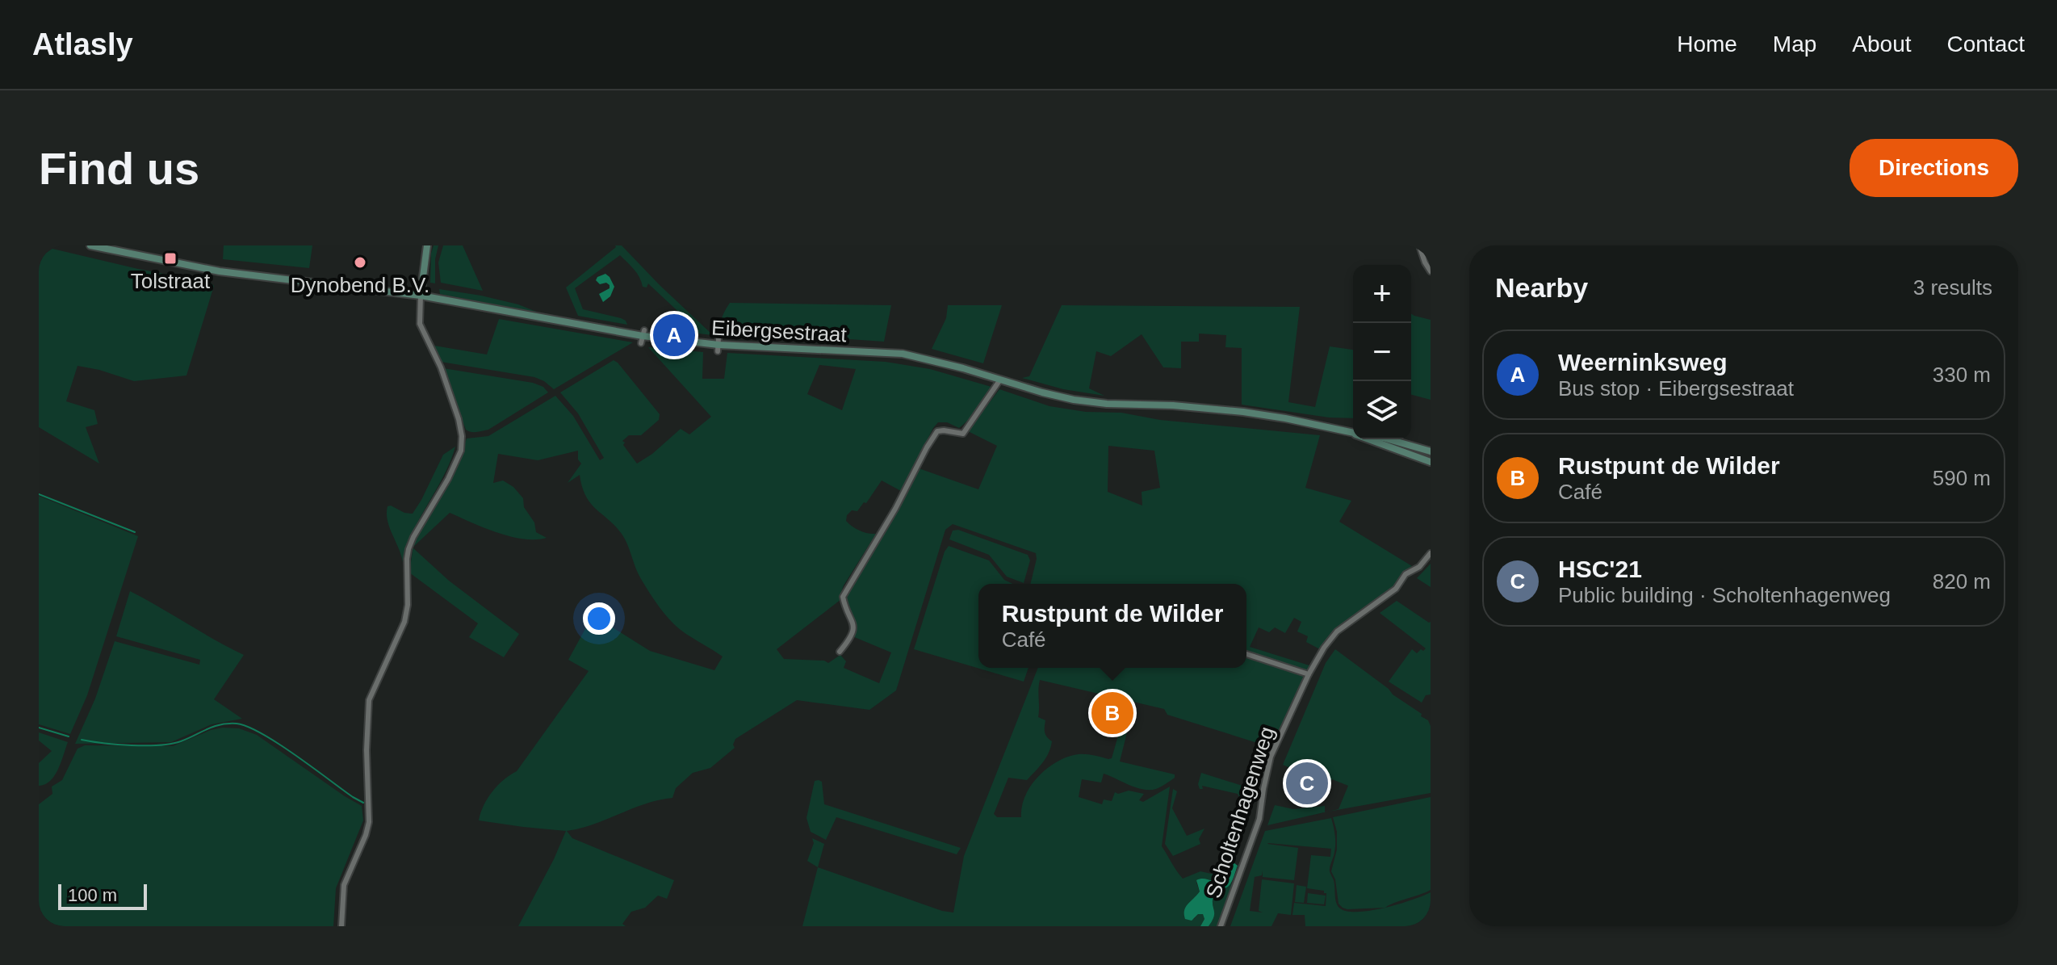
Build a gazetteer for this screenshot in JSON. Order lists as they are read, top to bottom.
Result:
{
  "streets": {
    "main road": ["Eibergsestraat"],
    "street": ["Scholtenhagenweg"]
  },
  "places": {
    "transit": ["Tolstraat"],
    "other": ["Dynobend B.V."]
  },
  "scale_bar": "100 m",
  "page": {
    "header": "Atlasly",
    "nav": [
      "Home",
      "Map",
      "About",
      "Contact"
    ],
    "buttons": "Directions",
    "title": "Find us",
    "heading": ["Nearby", "3 results"],
    "map_buttons": ["+", "−"],
    "pins": ["A", "B", "C"],
    "list": [
      {
        "mark": "A",
        "name": "Weerninksweg",
        "note": "Bus stop · Eibergsestraat",
        "value": "330 m"
      },
      {
        "mark": "B",
        "name": "Rustpunt de Wilder",
        "note": "Café",
        "value": "590 m"
      },
      {
        "mark": "C",
        "name": "HSC'21",
        "note": "Public building · Scholtenhagenweg",
        "value": "820 m"
      }
    ],
    "popup": ["Rustpunt de Wilder", "Café"],
    "scale": "100 m"
  }
}
